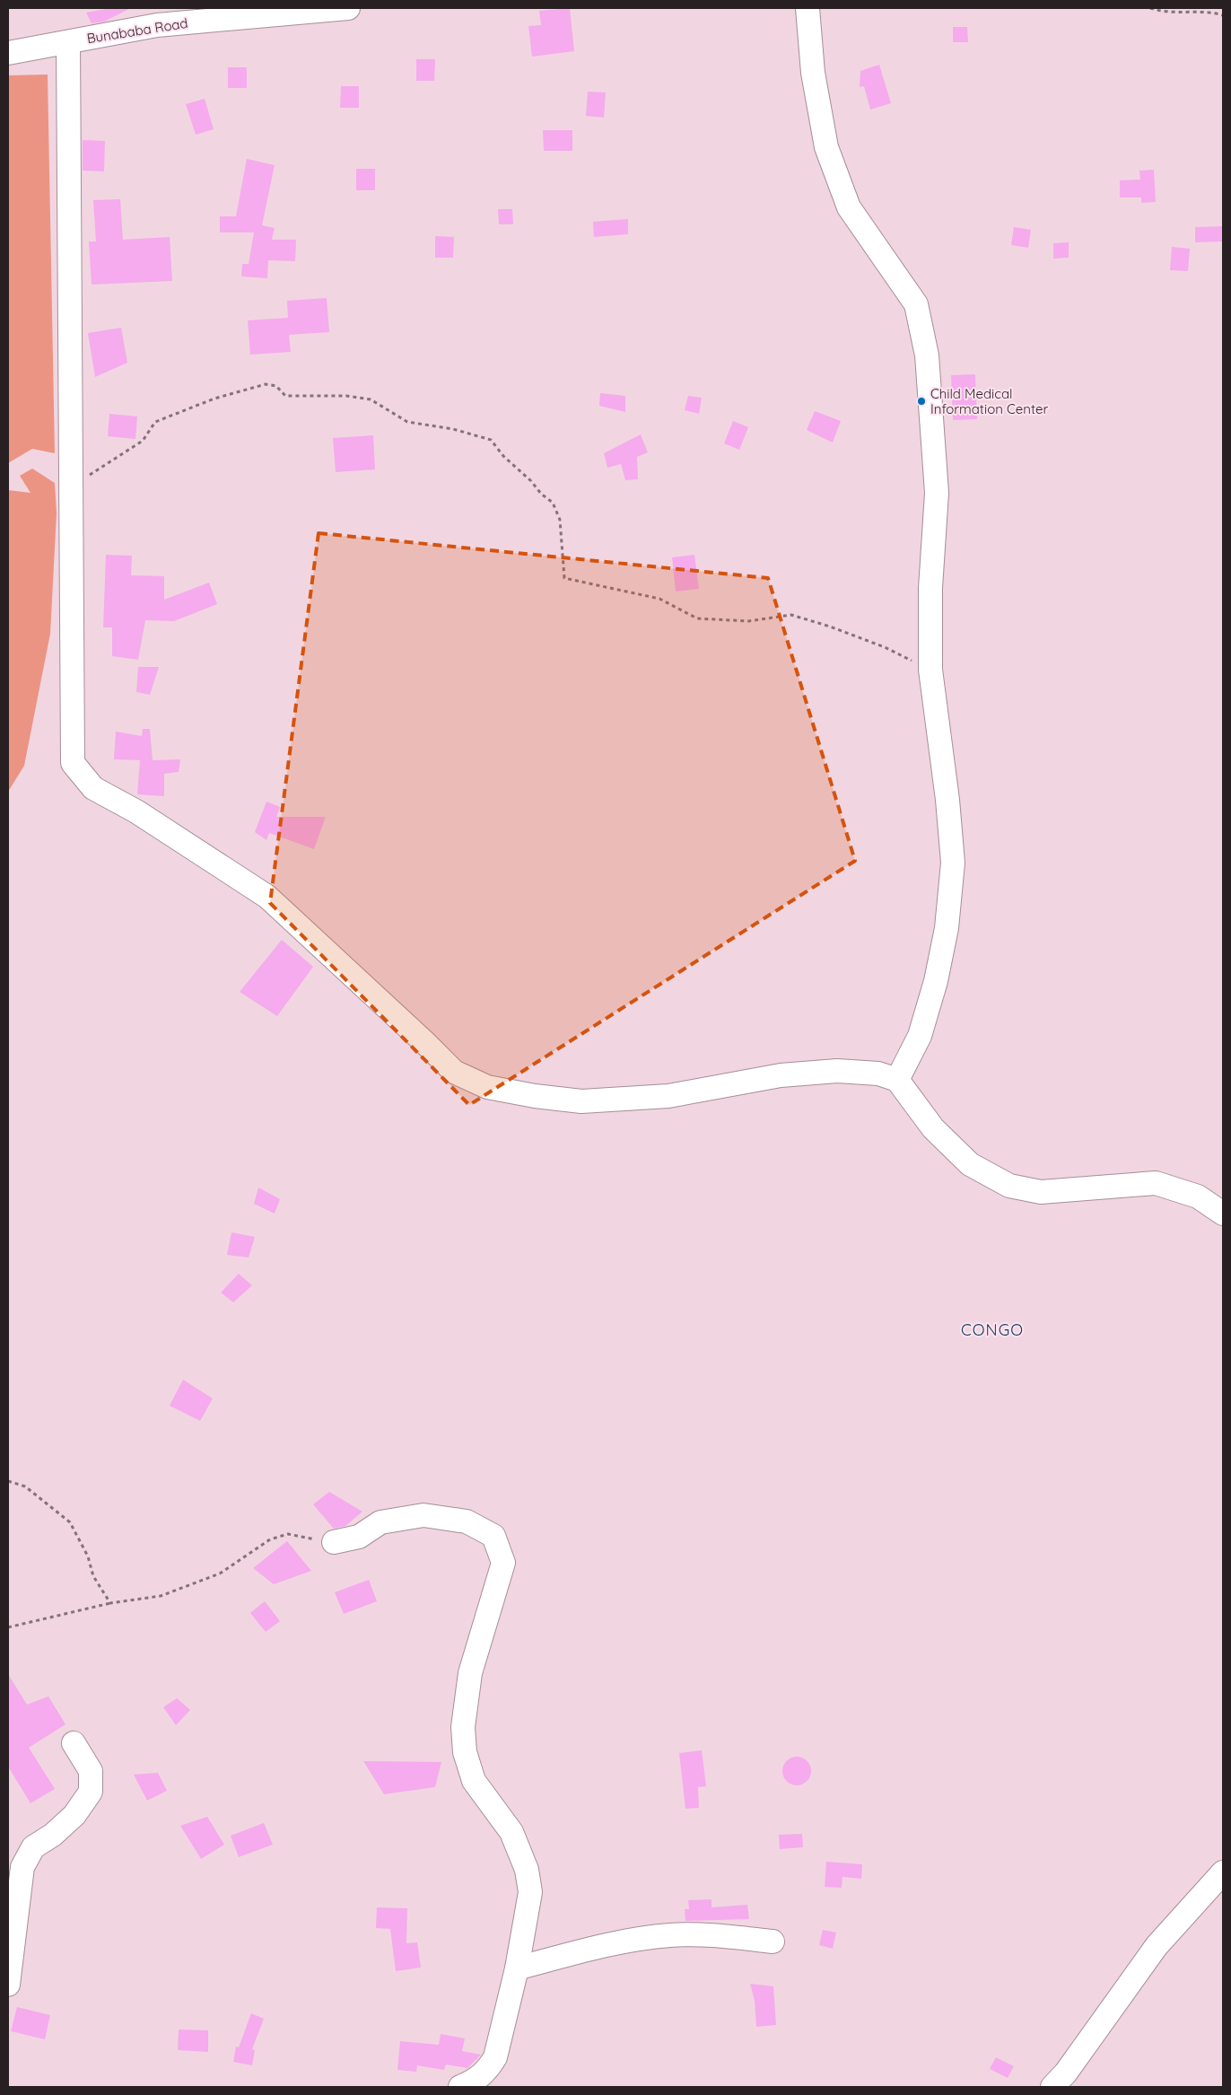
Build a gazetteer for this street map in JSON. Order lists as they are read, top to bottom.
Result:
{
  "streets": {
    "street": ["Bunababa Road"]
  },
  "districts": ["CONGO"],
  "places": ["Child Medical Information Center"]
}
